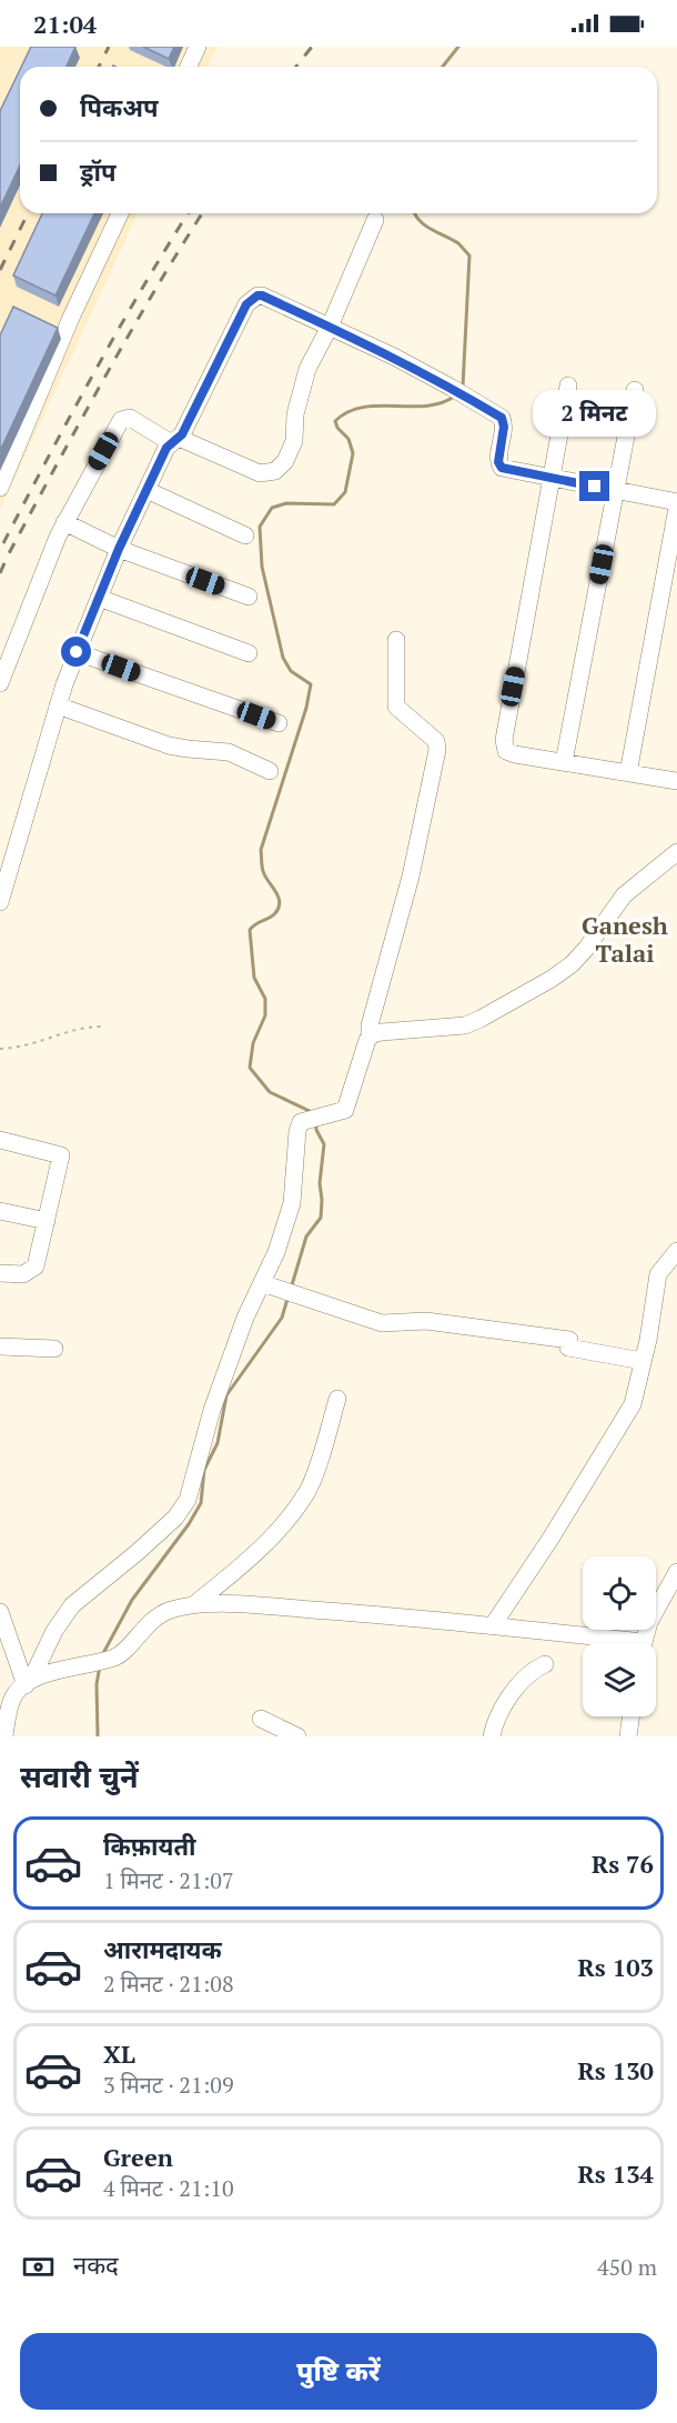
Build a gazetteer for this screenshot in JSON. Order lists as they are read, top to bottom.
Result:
{
  "districts": ["Ganesh Talai"],
  "page": {
    "status": "21:04",
    "banner": ["पिकअप", "ड्रॉप"],
    "bubble": "2 मिनट",
    "heading": "सवारी चुनें",
    "list": [
      {
        "name": "किफ़ायती",
        "note": "1 मिनट · 21:07",
        "value": "Rs 76"
      },
      {
        "name": "आरामदायक",
        "note": "2 मिनट · 21:08",
        "value": "Rs 103"
      },
      {
        "name": "XL",
        "note": "3 मिनट · 21:09",
        "value": "Rs 130"
      },
      {
        "name": "Green",
        "note": "4 मिनट · 21:10",
        "value": "Rs 134"
      }
    ],
    "pay": ["नकद", "450 m"],
    "buttons": "पुष्टि करें"
  }
}
